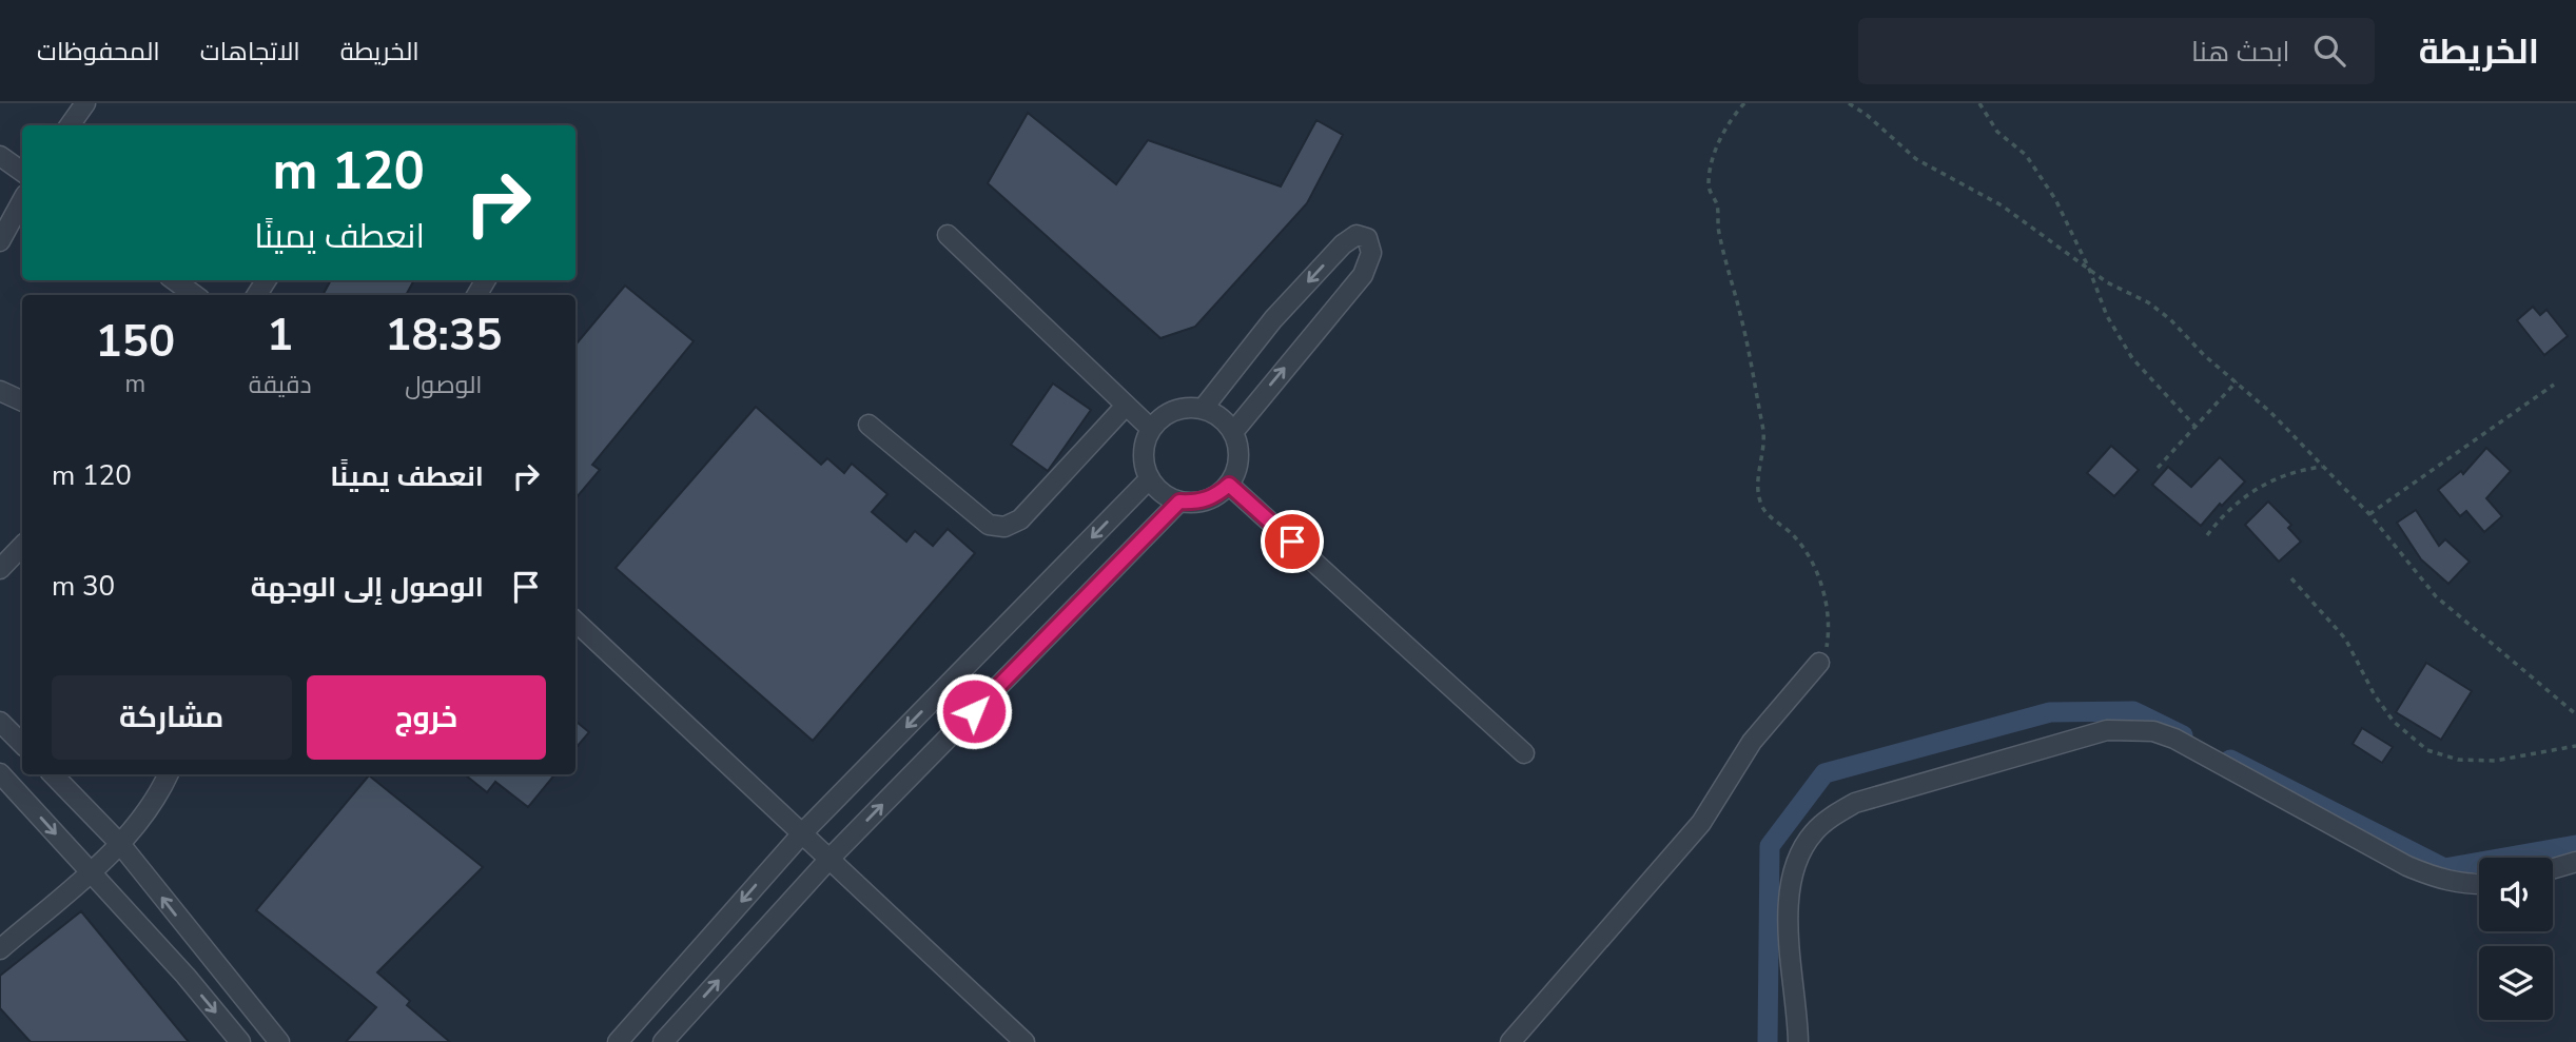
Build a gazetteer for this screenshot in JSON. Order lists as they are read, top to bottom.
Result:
{
  "page": {
    "header": "الخريطة",
    "search": "ابحث هنا",
    "nav": ["الخريطة", "الاتجاهات", "المحفوظات"],
    "turn": ["120 m", "انعطف يمينًا"],
    "eta": [
      "18:35",
      "الوصول",
      "1",
      "دقيقة",
      "150",
      "m"
    ],
    "list": [
      {
        "name": "انعطف يمينًا",
        "value": "120 m"
      },
      {
        "name": "الوصول إلى الوجهة",
        "value": "30 m"
      }
    ],
    "buttons": ["خروج", "مشاركة"]
  }
}
